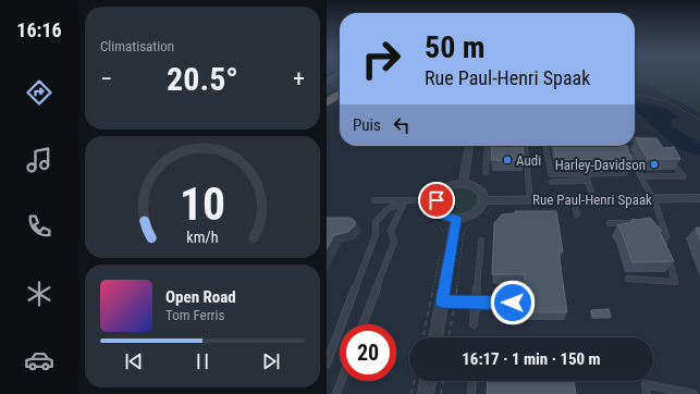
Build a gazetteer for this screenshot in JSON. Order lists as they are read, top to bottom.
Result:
{
  "streets": {
    "street": ["Rue Paul-Henri Spaak"]
  },
  "places": ["Audi", "Harley-Davidson"],
  "page": {
    "tabs": "16:16",
    "tile": "Climatisation",
    "turn": ["50 m", "Rue Paul-Henri Spaak"],
    "heat": ["−", "20.5°", "+"],
    "then": "Puis",
    "song": ["Open Road", "Tom Ferris"],
    "limit": "20",
    "trip": "16:17 · 1 min · 150 m",
    "gauge": ["10", "km/h"]
  }
}
